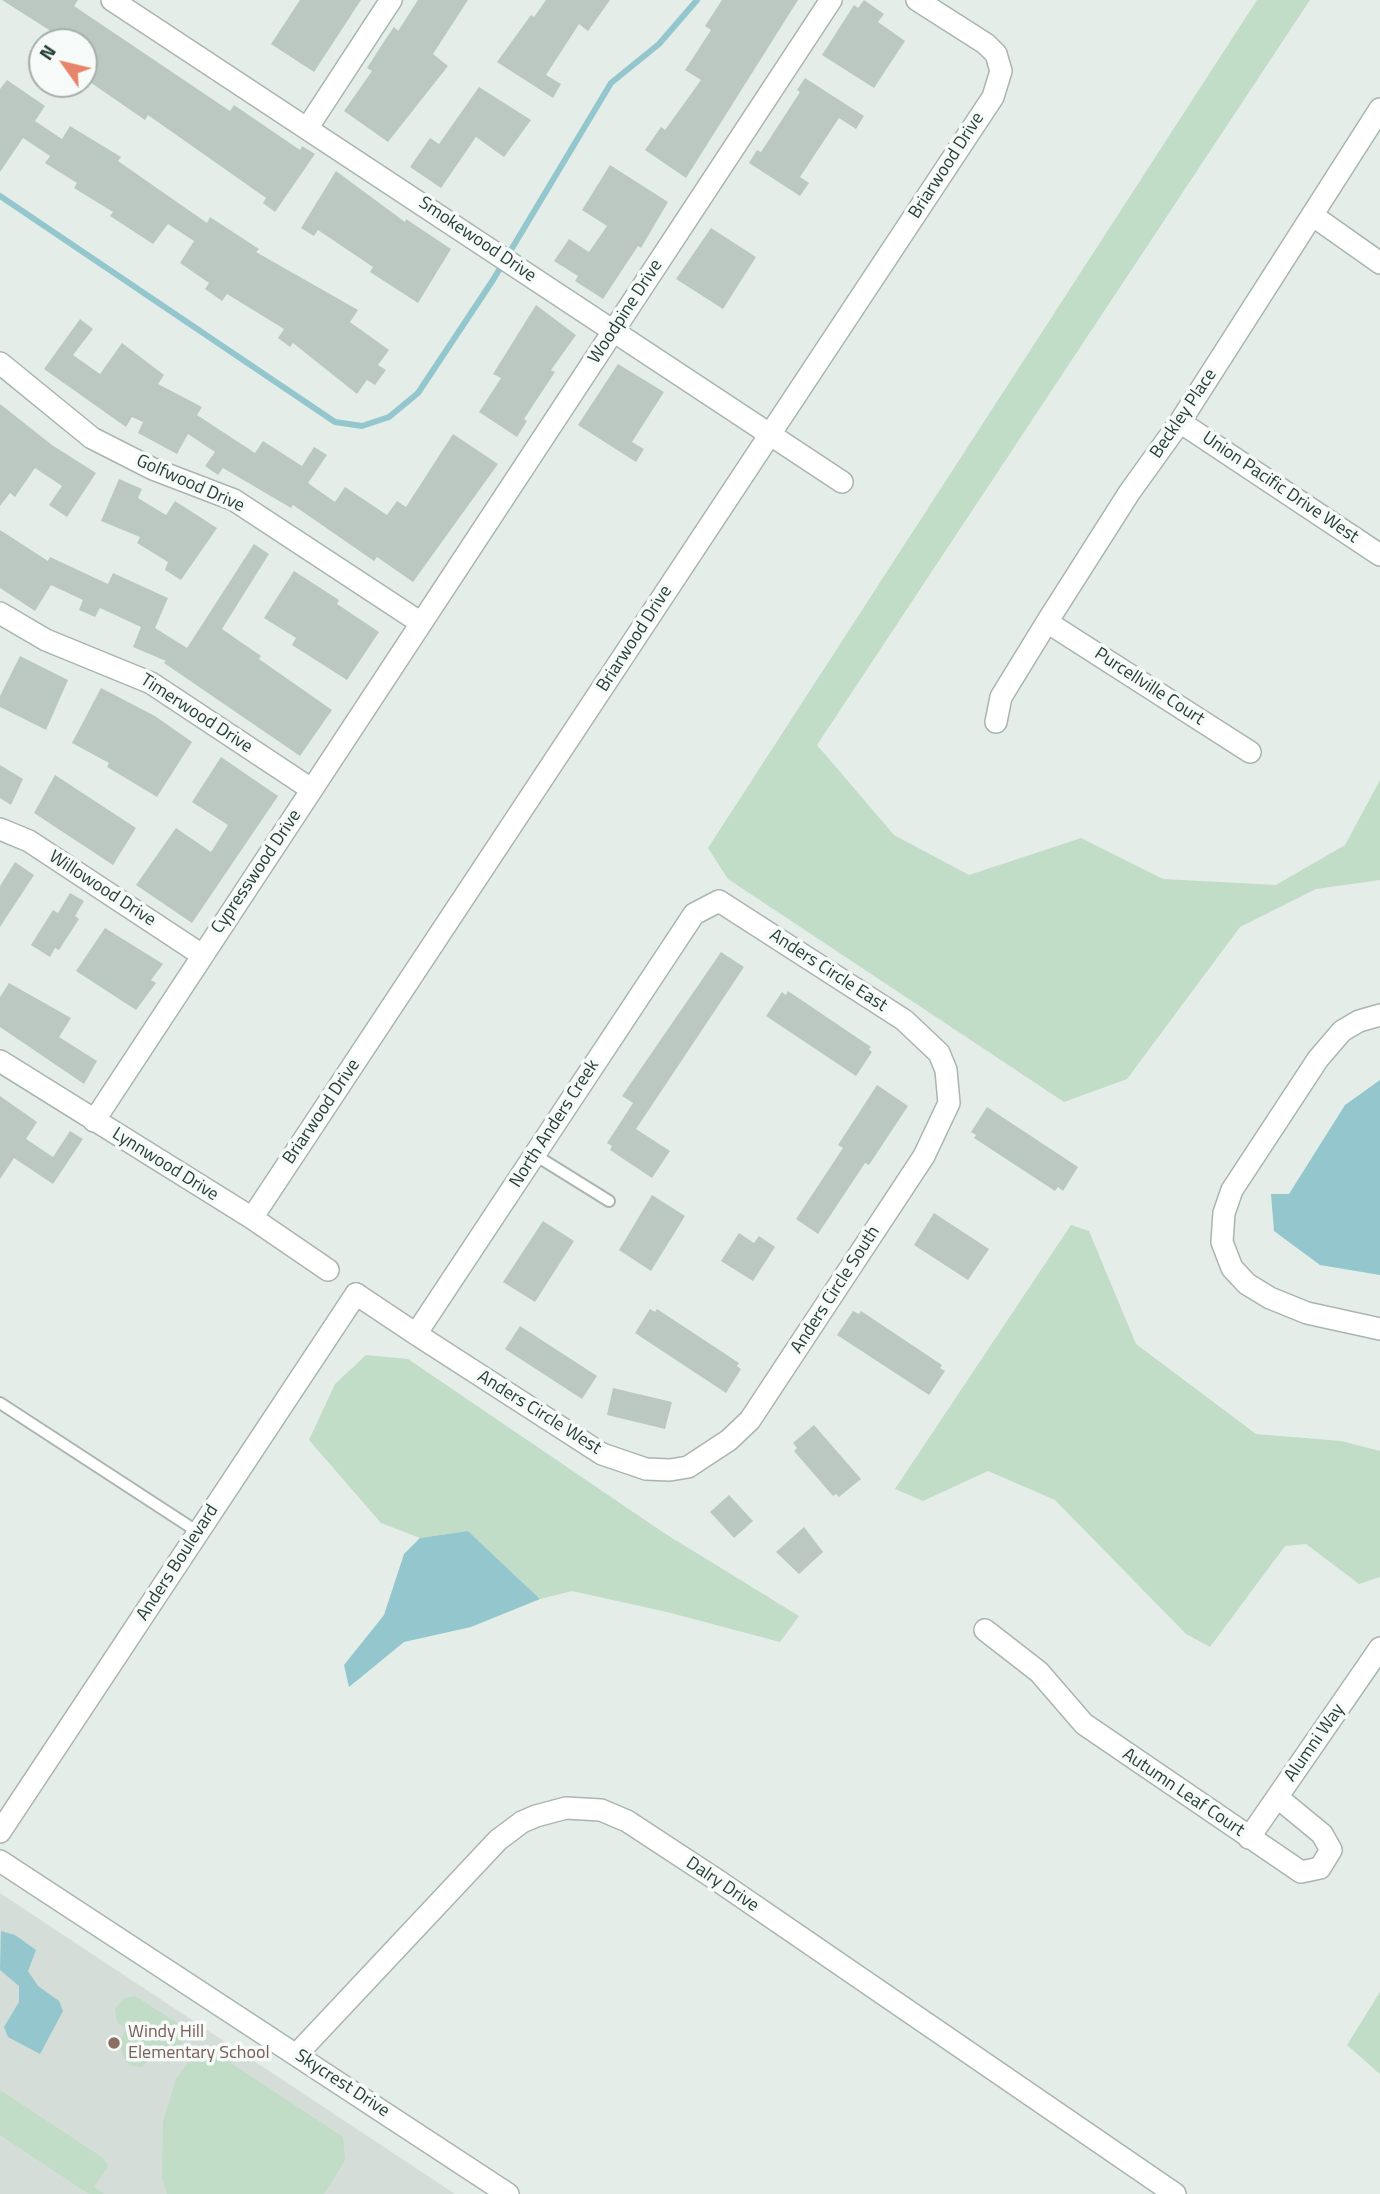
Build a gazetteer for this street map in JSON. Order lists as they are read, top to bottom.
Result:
{
  "streets": {
    "street": [
      "Briarwood Drive",
      "Smokewood Drive",
      "Woodpine Drive",
      "Beckley Place",
      "Golfwood Drive",
      "Union Pacific Drive West",
      "Purcellville Court",
      "Timerwood Drive",
      "Cypresswood Drive",
      "Willowood Drive",
      "Anders Circle East",
      "North Anders Creek",
      "Lynnwood Drive",
      "Anders Circle South",
      "Anders Circle West",
      "Anders Boulevard",
      "Alumni Way",
      "Autumn Leaf Court",
      "Dalry Drive",
      "Skycrest Drive"
    ]
  },
  "crossings": [
    ["Briarwood Drive", "Smokewood Drive"],
    ["Briarwood Drive", "Lynnwood Drive"],
    ["Smokewood Drive", "Woodpine Drive"],
    ["Woodpine Drive", "Golfwood Drive"],
    ["Woodpine Drive", "Cypresswood Drive"],
    ["Beckley Place", "Union Pacific Drive West"],
    ["Beckley Place", "Purcellville Court"],
    ["Golfwood Drive", "Cypresswood Drive"],
    ["Timerwood Drive", "Cypresswood Drive"],
    ["Cypresswood Drive", "Willowood Drive"],
    ["Cypresswood Drive", "Lynnwood Drive"],
    ["Anders Circle East", "North Anders Creek"],
    ["Anders Circle East", "Anders Circle South"],
    ["North Anders Creek", "Anders Circle West"],
    ["Anders Circle South", "Anders Circle West"],
    ["Anders Circle West", "Anders Boulevard"],
    ["Alumni Way", "Autumn Leaf Court"],
    ["Dalry Drive", "Skycrest Drive"]
  ],
  "places": ["Windy Hill Elementary School"],
  "north": "top left"
}
